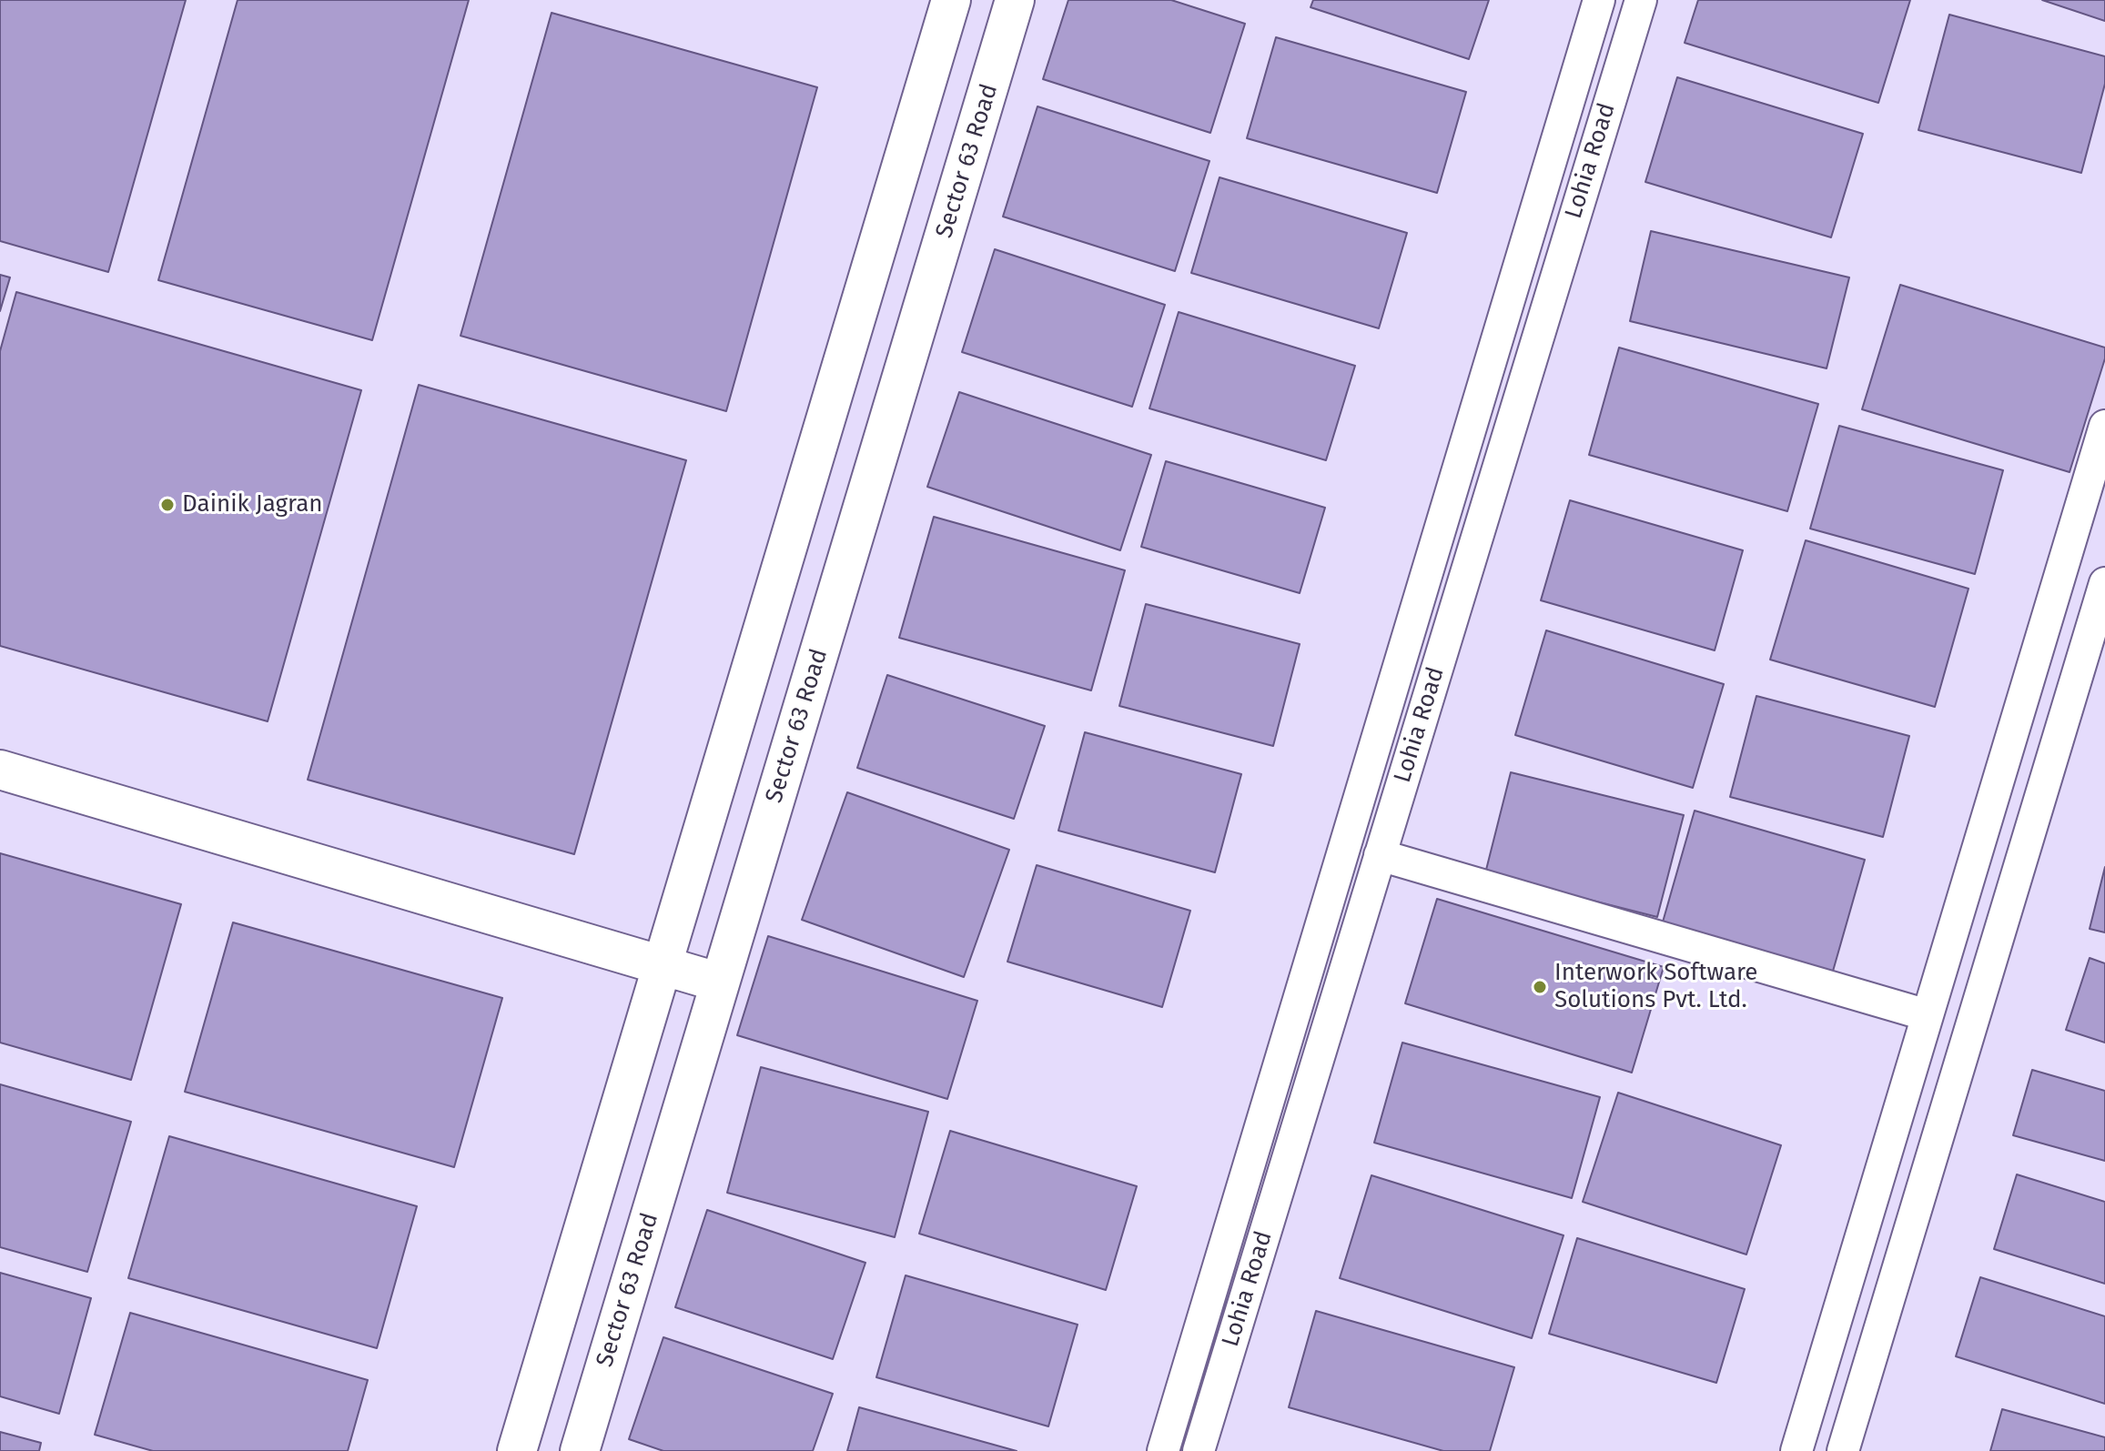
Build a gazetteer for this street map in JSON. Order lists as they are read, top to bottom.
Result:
{
  "streets": {
    "street": ["Sector 63 Road", "Lohia Road"]
  },
  "places": ["Dainik Jagran", "Interwork Software Solutions Pvt. Ltd."]
}
